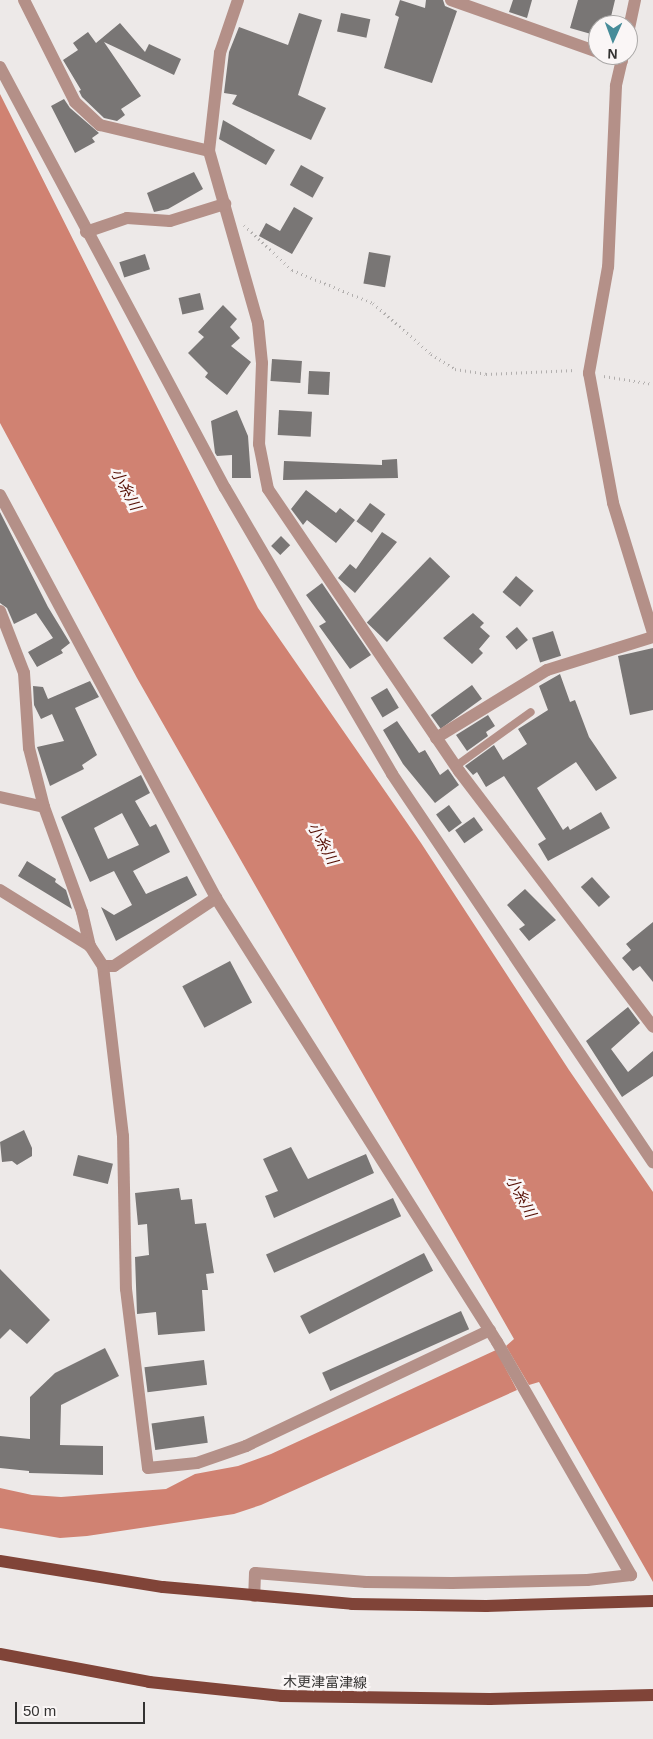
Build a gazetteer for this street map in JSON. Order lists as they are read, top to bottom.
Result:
{
  "streets": {
    "main road": ["木更津富津線"]
  },
  "water": ["小糸川"],
  "scale_bar": "50 m",
  "north": "bottom"
}
